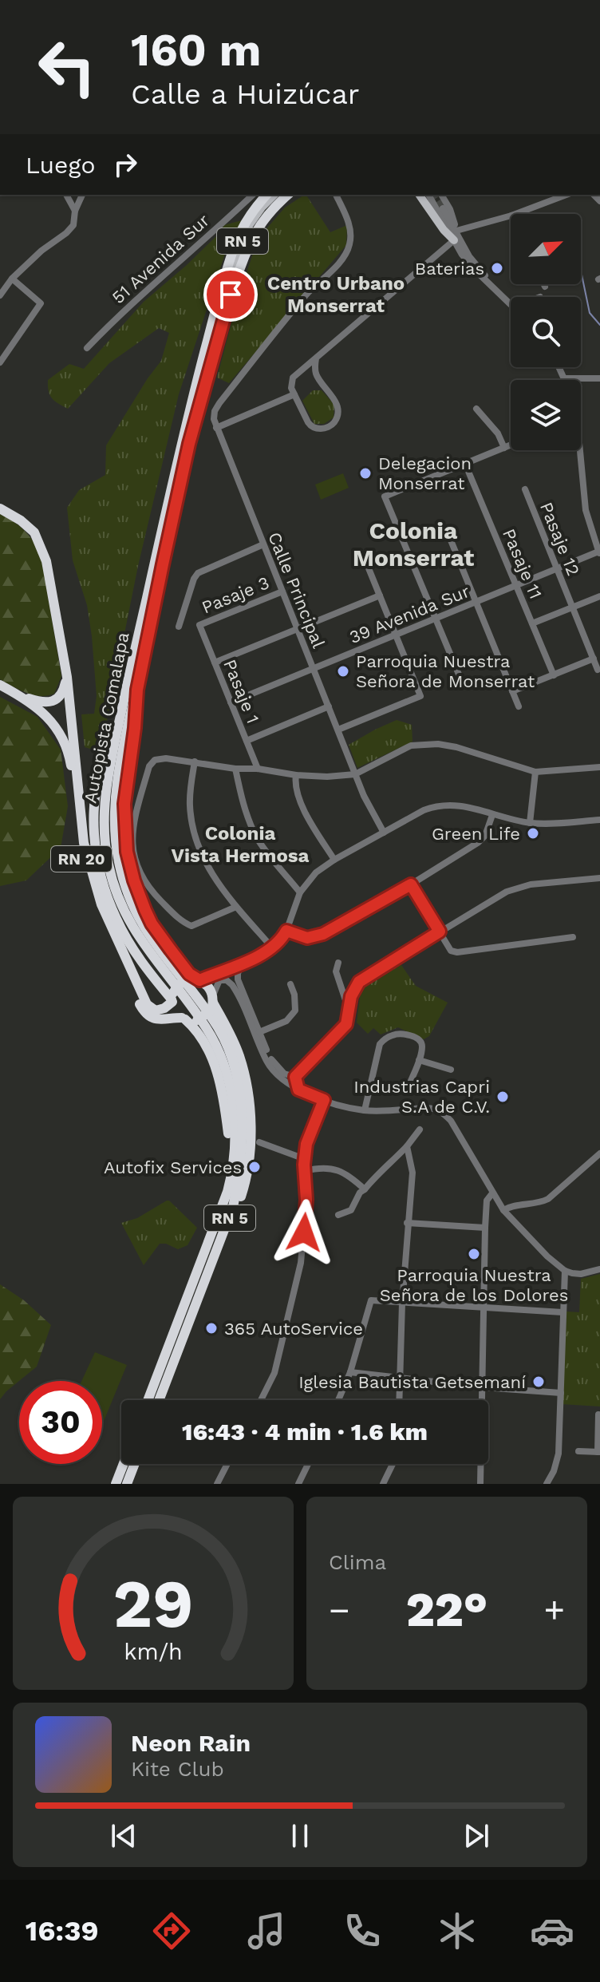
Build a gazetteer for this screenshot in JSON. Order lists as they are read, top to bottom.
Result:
{
  "streets": {
    "highway": ["RN 5", "Autopista Comalapa", "RN 20"],
    "street": [
      "51 Avenida Sur",
      "Pasaje 12",
      "Pasaje 11",
      "Calle Principal",
      "Pasaje 3",
      "39 Avenida Sur",
      "Pasaje 1"
    ]
  },
  "crossings": [
    ["RN 5", "Autopista Comalapa"],
    ["Pasaje 12", "39 Avenida Sur"],
    ["Pasaje 11", "39 Avenida Sur"],
    ["Calle Principal", "Pasaje 3"],
    ["Calle Principal", "39 Avenida Sur"],
    ["Pasaje 3", "Pasaje 1"],
    ["39 Avenida Sur", "Pasaje 1"]
  ],
  "districts": ["Centro Urbano Monserrat", "Colonia Monserrat", "Colonia Vista Hermosa"],
  "places": [
    "Baterias",
    "Delegacion Monserrat",
    "Parroquia Nuestra Señora de Monserrat",
    "Green Life",
    "Industrias Capri S.A de C.V.",
    "Autofix Services",
    "Parroquia Nuestra Señora de los Dolores",
    "365 AutoService",
    "Iglesia Bautista Getsemaní"
  ],
  "north": "top right",
  "page": {
    "turn": ["160 m", "Calle a Huizúcar"],
    "then": "Luego",
    "limit": "30",
    "trip": "16:43 · 4 min · 1.6 km",
    "tile": "Clima",
    "heat": ["−", "22°", "+"],
    "song": ["Neon Rain", "Kite Club"],
    "tabs": "16:39",
    "gauge": ["29", "km/h"]
  }
}
